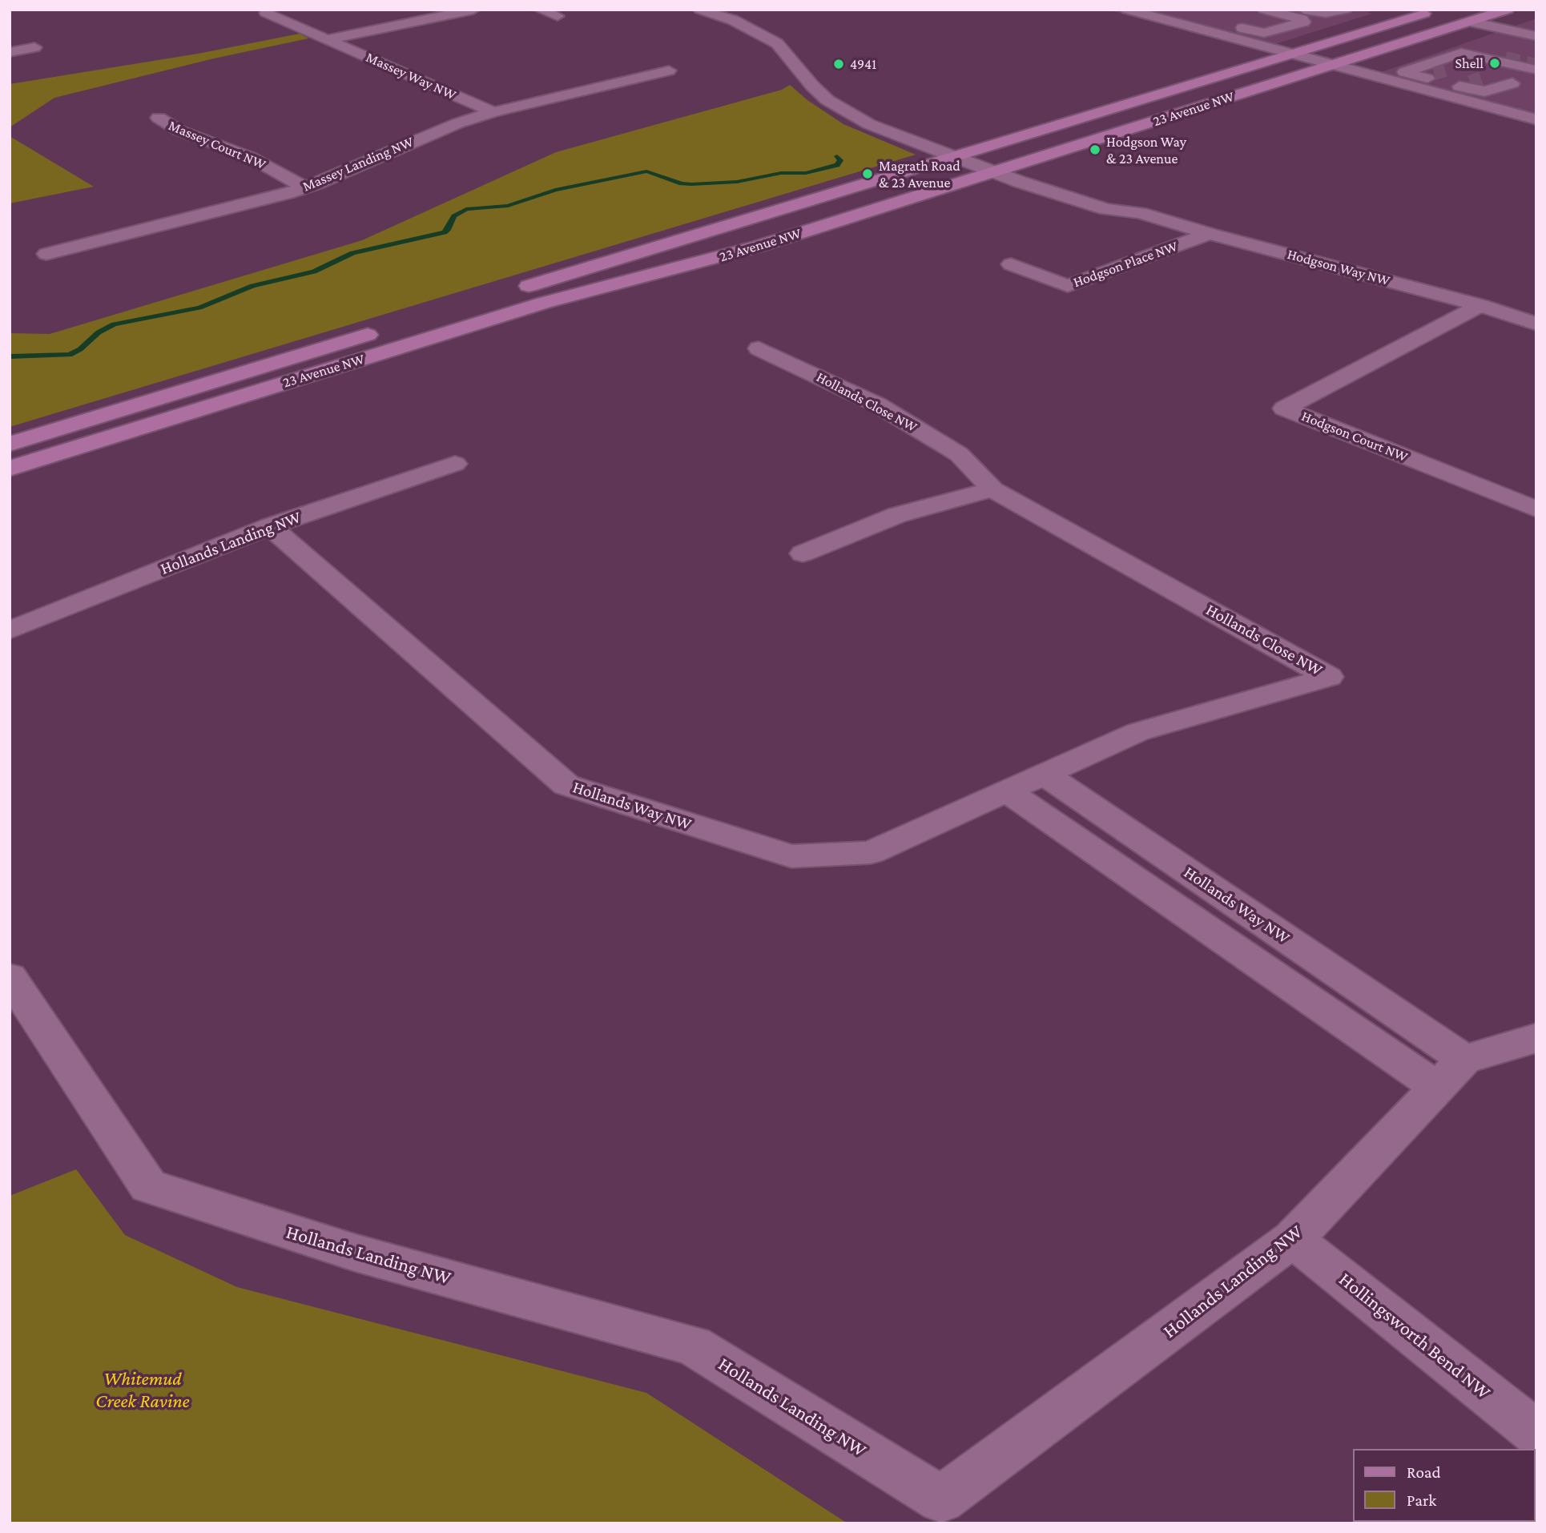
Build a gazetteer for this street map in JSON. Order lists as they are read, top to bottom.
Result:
{
  "streets": {
    "main road": ["23 Avenue NW"],
    "street": [
      "Massey Way NW",
      "Massey Court NW",
      "Massey Landing NW",
      "Hodgson Place NW",
      "Hodgson Way NW",
      "Hollands Close NW",
      "Hodgson Court NW",
      "Hollands Landing NW",
      "Hollands Way NW",
      "Hollingsworth Bend NW"
    ]
  },
  "crossings": [
    ["Massey Way NW", "Massey Landing NW"],
    ["23 Avenue NW", "Hodgson Way NW"],
    ["Massey Court NW", "Massey Landing NW"],
    ["Hodgson Place NW", "Hodgson Way NW"],
    ["Hodgson Way NW", "Hodgson Court NW"],
    ["Hollands Close NW", "Hollands Way NW"],
    ["Hollands Landing NW", "Hollands Way NW"],
    ["Hollands Landing NW", "Hollingsworth Bend NW"]
  ],
  "parks": ["Whitemud Creek Ravine"],
  "places": [
    "Shell",
    "4941",
    "Hodgson Way & 23 Avenue",
    "Magrath Road & 23 Avenue"
  ],
  "legend": ["Road", "Park"]
}
